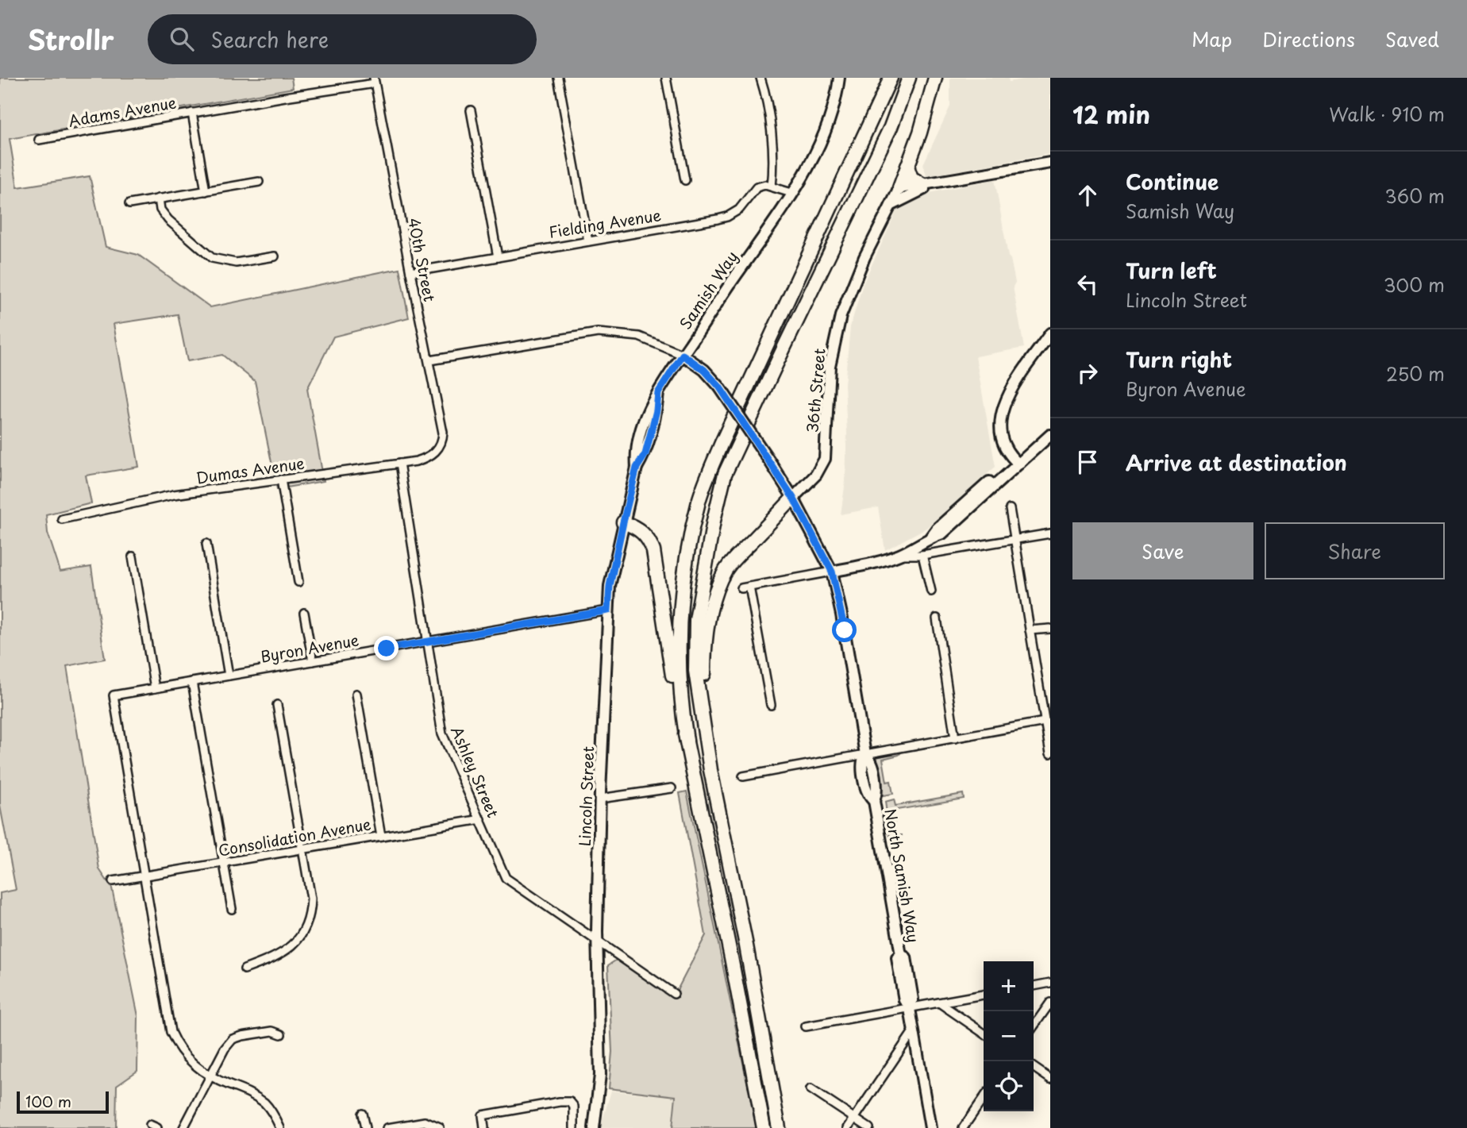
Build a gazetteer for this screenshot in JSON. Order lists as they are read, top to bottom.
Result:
{
  "streets": {
    "main road": [
      "Samish Way",
      "36th Street",
      "Lincoln Street",
      "North Samish Way"
    ],
    "street": [
      "Adams Avenue",
      "Fielding Avenue",
      "40th Street",
      "Dumas Avenue",
      "Byron Avenue",
      "Ashley Street",
      "Consolidation Avenue"
    ]
  },
  "crossings": [
    ["Adams Avenue", "40th Street"],
    ["Fielding Avenue", "40th Street"],
    ["40th Street", "Dumas Avenue"],
    ["Samish Way", "Lincoln Street"],
    ["Dumas Avenue", "Ashley Street"],
    ["Byron Avenue", "Ashley Street"],
    ["Byron Avenue", "Lincoln Street"],
    ["Byron Avenue", "Consolidation Avenue"],
    ["Ashley Street", "Lincoln Street"],
    ["Ashley Street", "Consolidation Avenue"]
  ],
  "scale_bar": "100 m",
  "page": {
    "header": "Strollr",
    "search": "Search here",
    "nav": ["Map", "Directions", "Saved"],
    "heading": ["12 min", "Walk · 910 m"],
    "list": [
      ["Continue", "Samish Way", "360 m"],
      ["Turn left", "Lincoln Street", "300 m"],
      ["Turn right", "Byron Avenue", "250 m"],
      "Arrive at destination"
    ],
    "buttons": ["Save", "Share"],
    "map_buttons": ["+", "−"],
    "scale": "100 m"
  }
}
